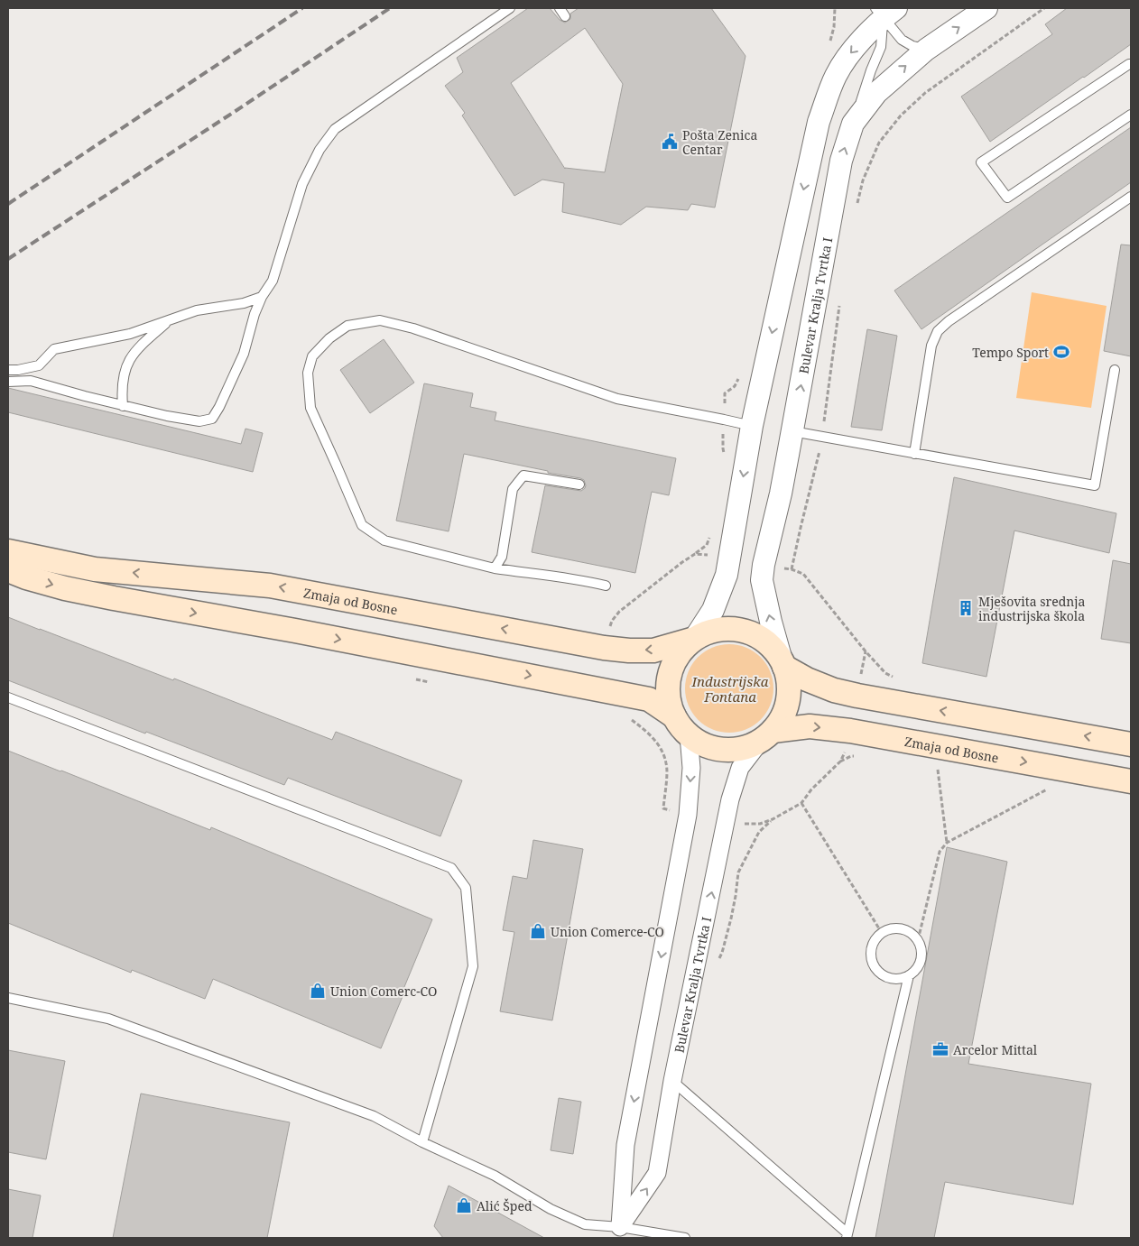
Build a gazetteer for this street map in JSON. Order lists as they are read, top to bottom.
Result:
{
  "streets": {
    "main road": ["Zmaja od Bosne"],
    "street": ["Bulevar Kralja Tvrtka I"]
  },
  "crossings": [
    ["Bulevar Kralja Tvrtka I", "Zmaja od Bosne"]
  ],
  "water": ["Industrijska Fontana"],
  "places": {
    "public building": ["Pošta Zenica Centar"],
    "sports": ["Tempo Sport"],
    "building": ["Mješovita srednja industrijska škola"],
    "shop": ["Union Comerce-CO", "Union Comerc-CO", "Alić Šped"],
    "office": ["Arcelor Mittal"]
  }
}
